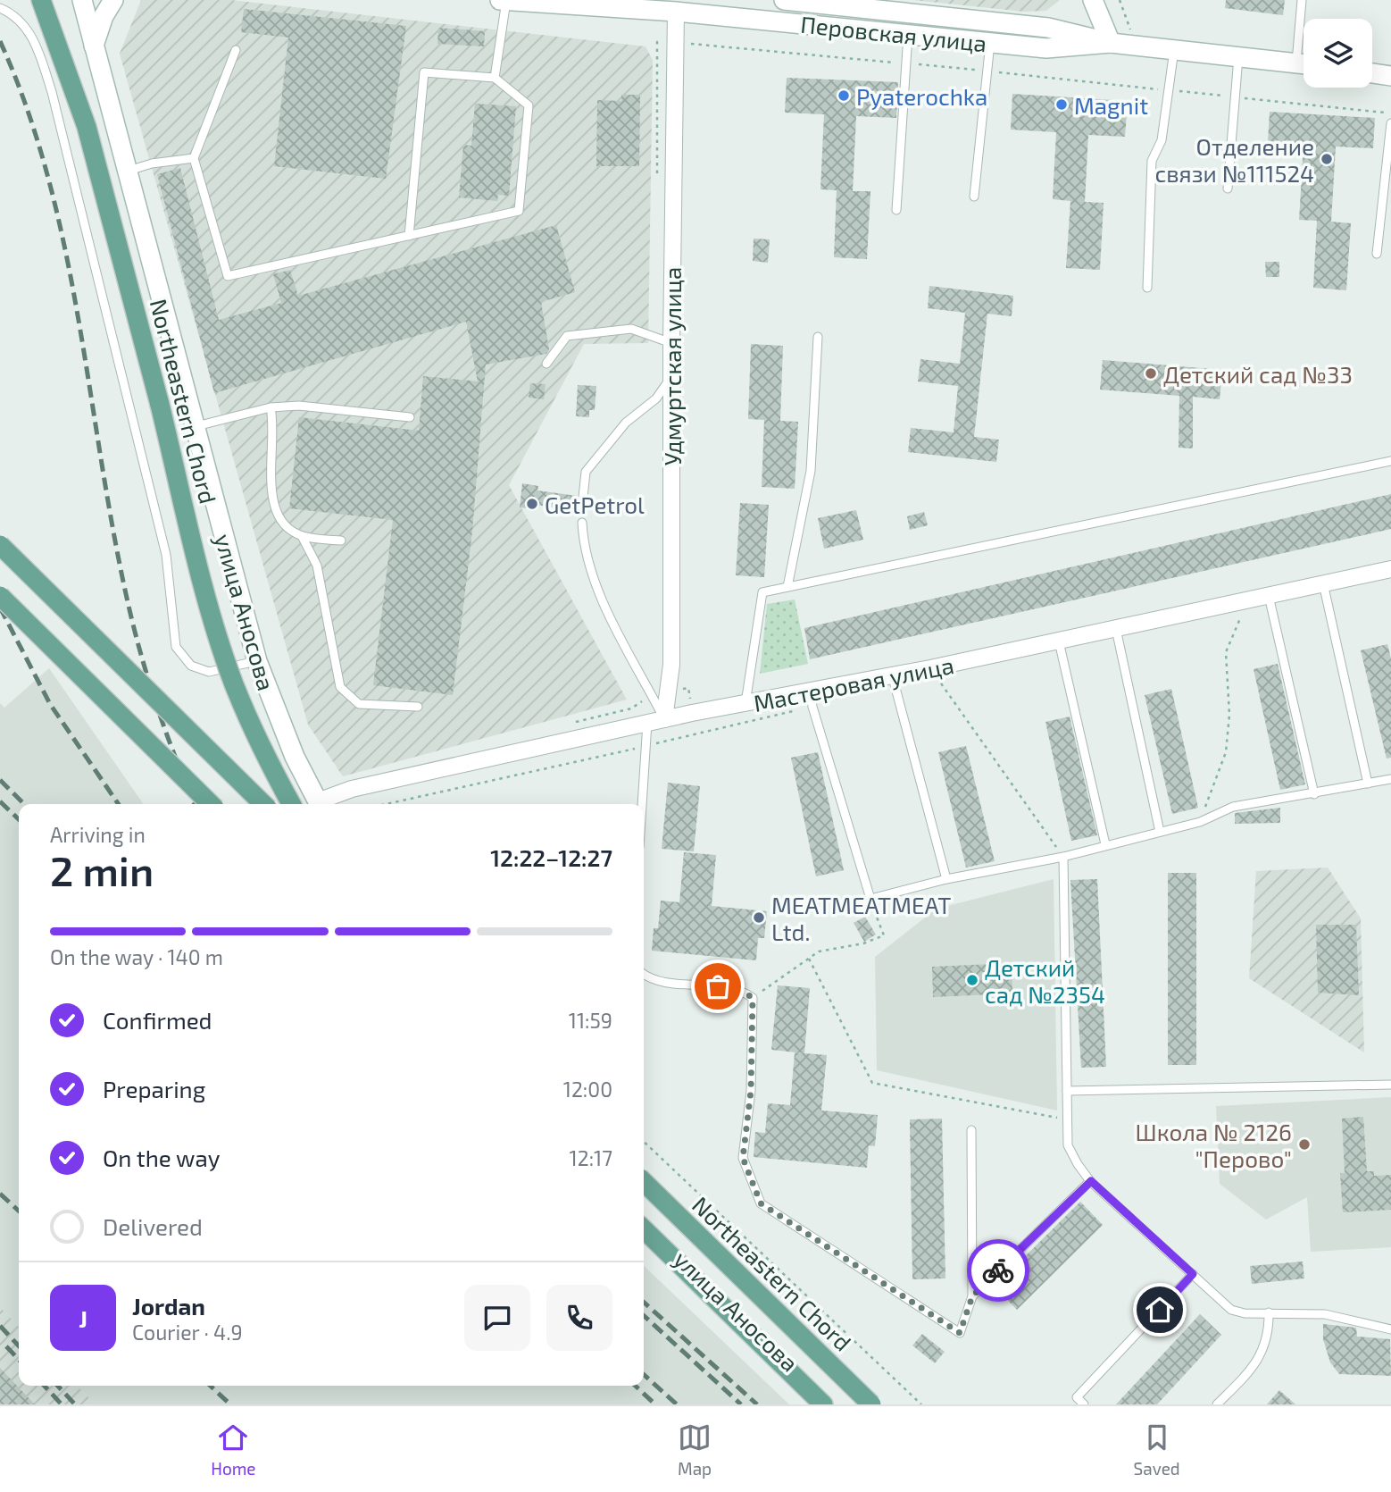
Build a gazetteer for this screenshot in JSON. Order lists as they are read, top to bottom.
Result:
{
  "streets": {
    "main road": ["Northeastern Chord"],
    "street": [
      "Перовская улица",
      "Удмуртская улица",
      "улица Аносова",
      "Мастеровая улица"
    ]
  },
  "crossings": [
    ["Перовская улица", "Удмуртская улица"],
    ["Удмуртская улица", "Мастеровая улица"]
  ],
  "places": [
    "Pyaterochka",
    "Magnit",
    "Отделение связи №111524",
    "Детский сад №33",
    "GetPetrol",
    "MEATMEATMEAT Ltd.",
    "Детский сад №2354",
    "Школа № 2126 \"Перово\""
  ],
  "page": {
    "heading": ["2 min", "Arriving in", "12:22–12:27"],
    "panel": ["Jordan", "Courier · 4.9"],
    "bar": "On the way · 140 m",
    "list": [
      ["Confirmed", "11:59"],
      ["Preparing", "12:00"],
      ["On the way", "12:17"],
      "Delivered"
    ],
    "round": "J",
    "tabs": ["Home", "Map", "Saved"]
  }
}
